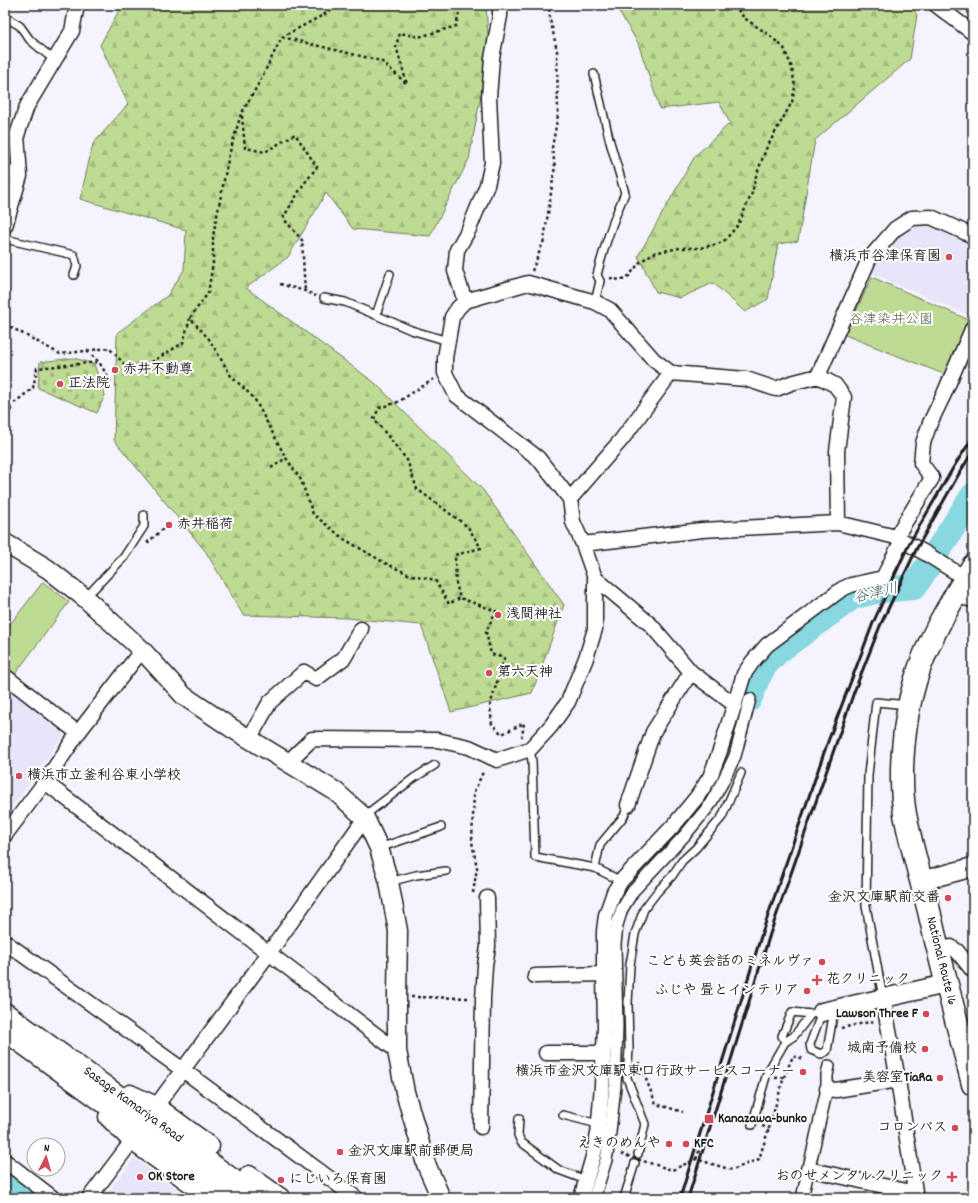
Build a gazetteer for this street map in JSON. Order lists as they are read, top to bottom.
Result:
{
  "streets": {
    "highway": ["National Route 16"],
    "street": ["Sasage Kamariya Road"]
  },
  "water": ["谷津川"],
  "parks": ["谷津染井公園"],
  "places": {
    "other": [
      "横浜市谷津保育園",
      "赤井不動尊",
      "正法院",
      "赤井稲荷",
      "浅間神社",
      "第六天神",
      "横浜市立釜利谷東小学校",
      "金沢文庫駅前交番",
      "こども英会話のミネルヴァ",
      "ふじや 畳とインテリア",
      "Lawson Three F",
      "城南予備校",
      "横浜市金沢文庫駅東口行政サービスコーナー",
      "美容室TiaRa",
      "コロンバス",
      "えきのめんや",
      "KFC",
      "金沢文庫駅前郵便局",
      "OK Store",
      "にじいろ保育園"
    ],
    "health": ["花クリニック", "おのせメンタルクリニック"],
    "transit": ["Kanazawa-bunko"]
  },
  "north": "top"
}
